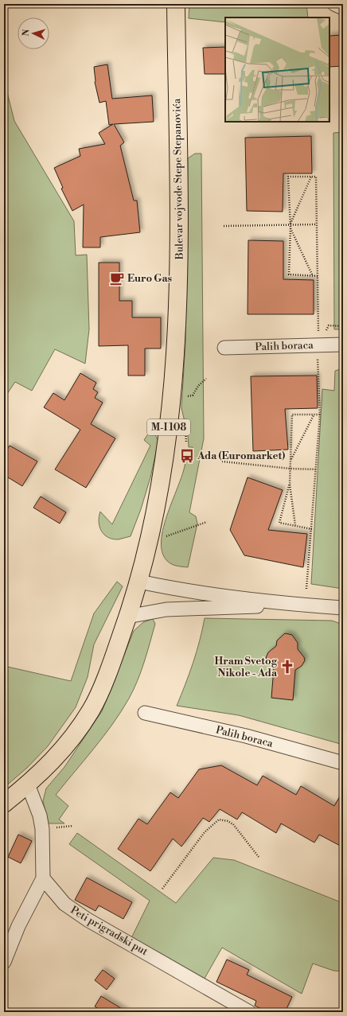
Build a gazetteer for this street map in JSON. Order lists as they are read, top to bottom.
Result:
{
  "streets": {
    "main road": ["Bulevar vojvode Stepe Stepanovića", "M-I 108"],
    "street": ["Palih boraca", "Peti prigradski put"]
  },
  "places": {
    "cafe": ["Euro Gas"],
    "bus stop": ["Ada (Euromarket)"],
    "church": ["Hram Svetog Nikole - Ada"]
  },
  "north": "left"
}
